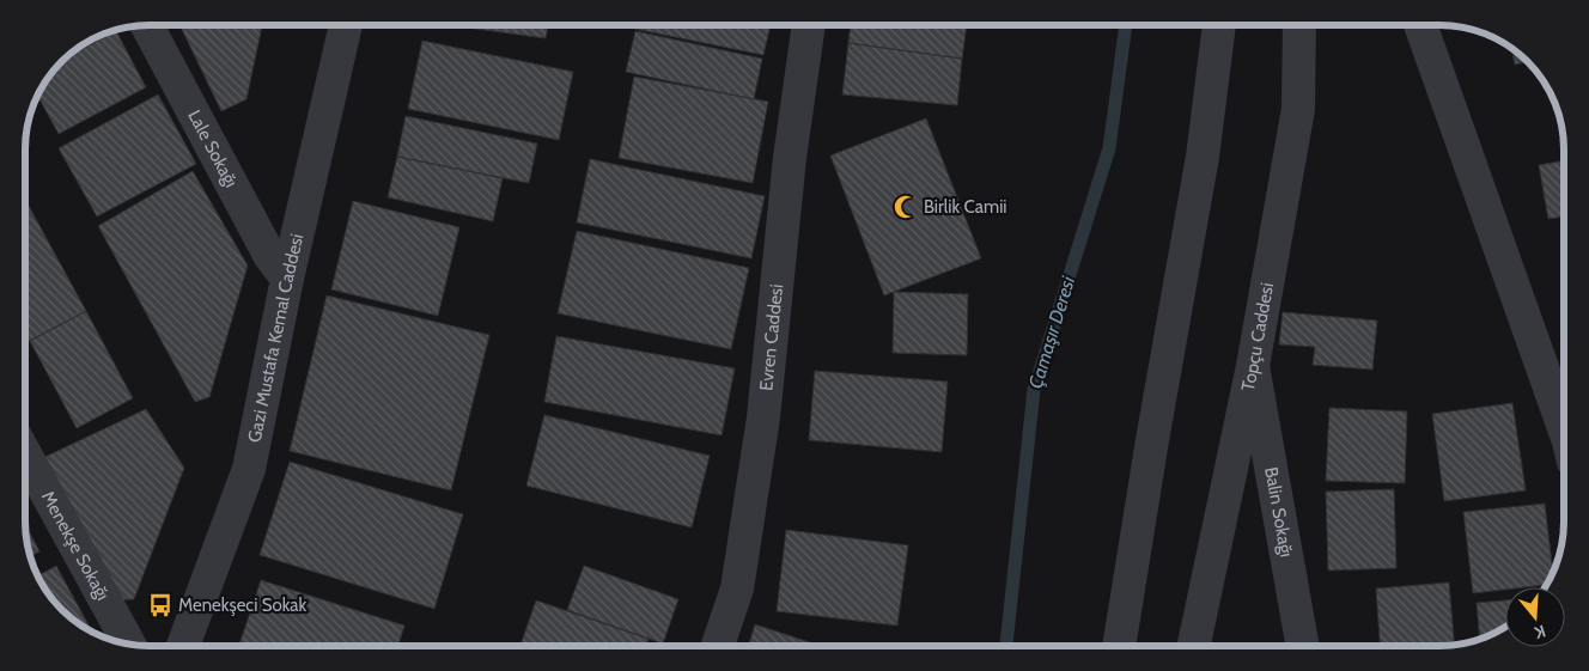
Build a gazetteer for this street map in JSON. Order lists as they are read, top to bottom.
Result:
{
  "streets": {
    "street": [
      "Lale Sokağı",
      "Evren Caddesi",
      "Topçu Caddesi",
      "Gazi Mustafa Kemal Caddesi",
      "Balin Sokağı",
      "Menekşe Sokağı"
    ]
  },
  "crossings": [
    ["Lale Sokağı", "Gazi Mustafa Kemal Caddesi"],
    ["Topçu Caddesi", "Balin Sokağı"]
  ],
  "water": ["Çamaşır Deresi"],
  "places": {
    "mosque": ["Birlik Camii"],
    "bus stop": ["Menekşeci Sokak"]
  },
  "north": "bottom"
}
